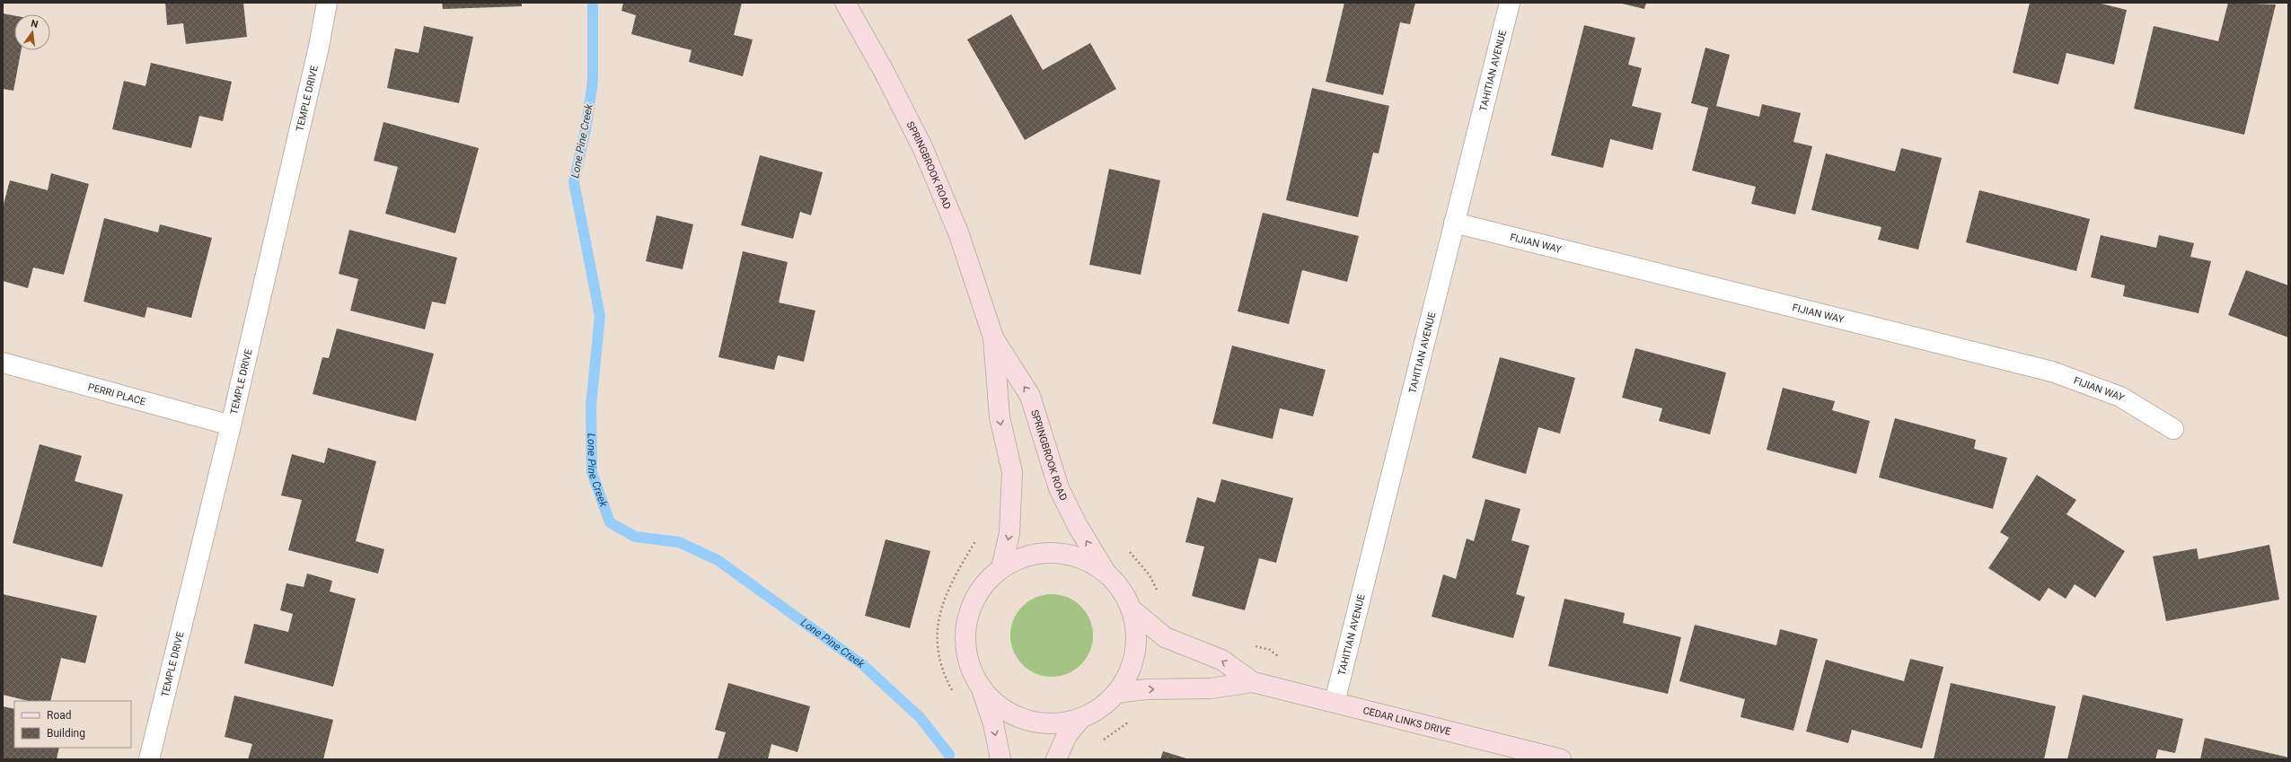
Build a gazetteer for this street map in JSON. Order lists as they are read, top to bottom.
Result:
{
  "streets": {
    "street": [
      "TAHITIAN AVENUE",
      "TEMPLE DRIVE",
      "SPRINGBROOK ROAD",
      "FIJIAN WAY",
      "PERRI PLACE",
      "CEDAR LINKS DRIVE"
    ]
  },
  "crossings": [
    ["TAHITIAN AVENUE", "FIJIAN WAY"],
    ["TAHITIAN AVENUE", "CEDAR LINKS DRIVE"],
    ["TEMPLE DRIVE", "PERRI PLACE"]
  ],
  "water": ["Lone Pine Creek"],
  "legend": ["Road", "Building"],
  "north": "top"
}
